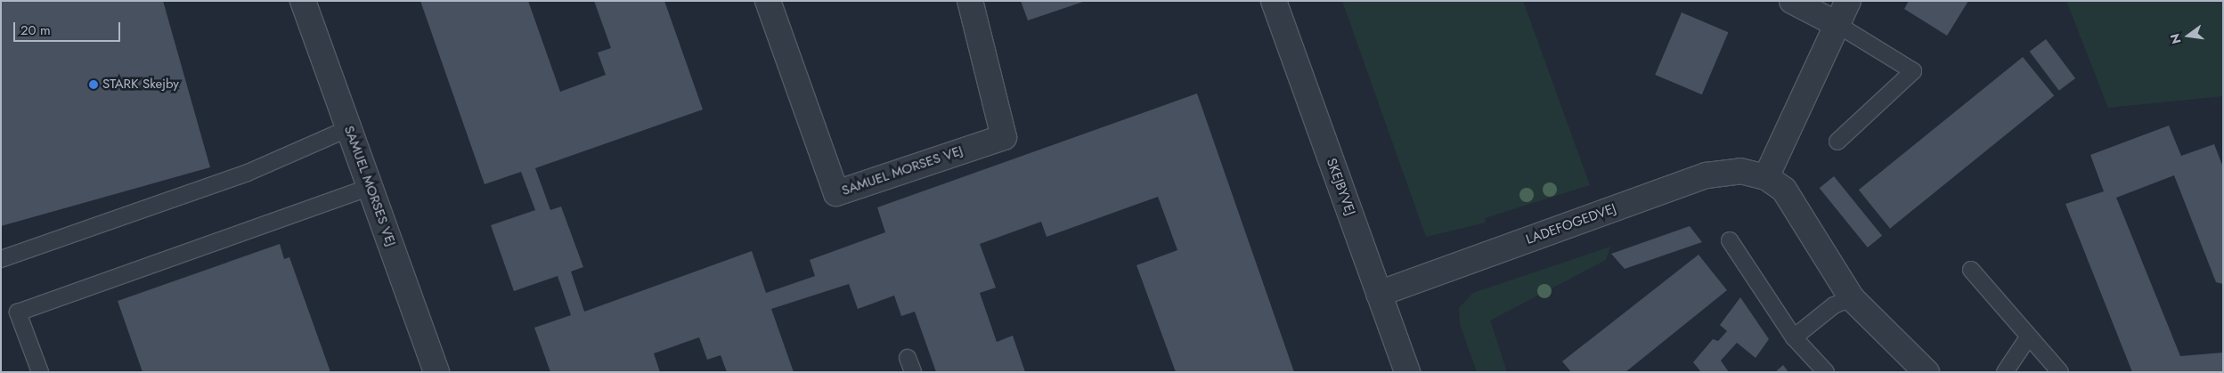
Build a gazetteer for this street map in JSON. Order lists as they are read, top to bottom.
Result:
{
  "streets": {
    "street": ["SAMUEL MORSES VEJ", "SKEJBYVEJ", "LADEFOGEDVEJ"]
  },
  "crossings": [
    ["SKEJBYVEJ", "LADEFOGEDVEJ"]
  ],
  "places": ["STARK Skejby"],
  "scale_bar": "20 m",
  "north": "left"
}
